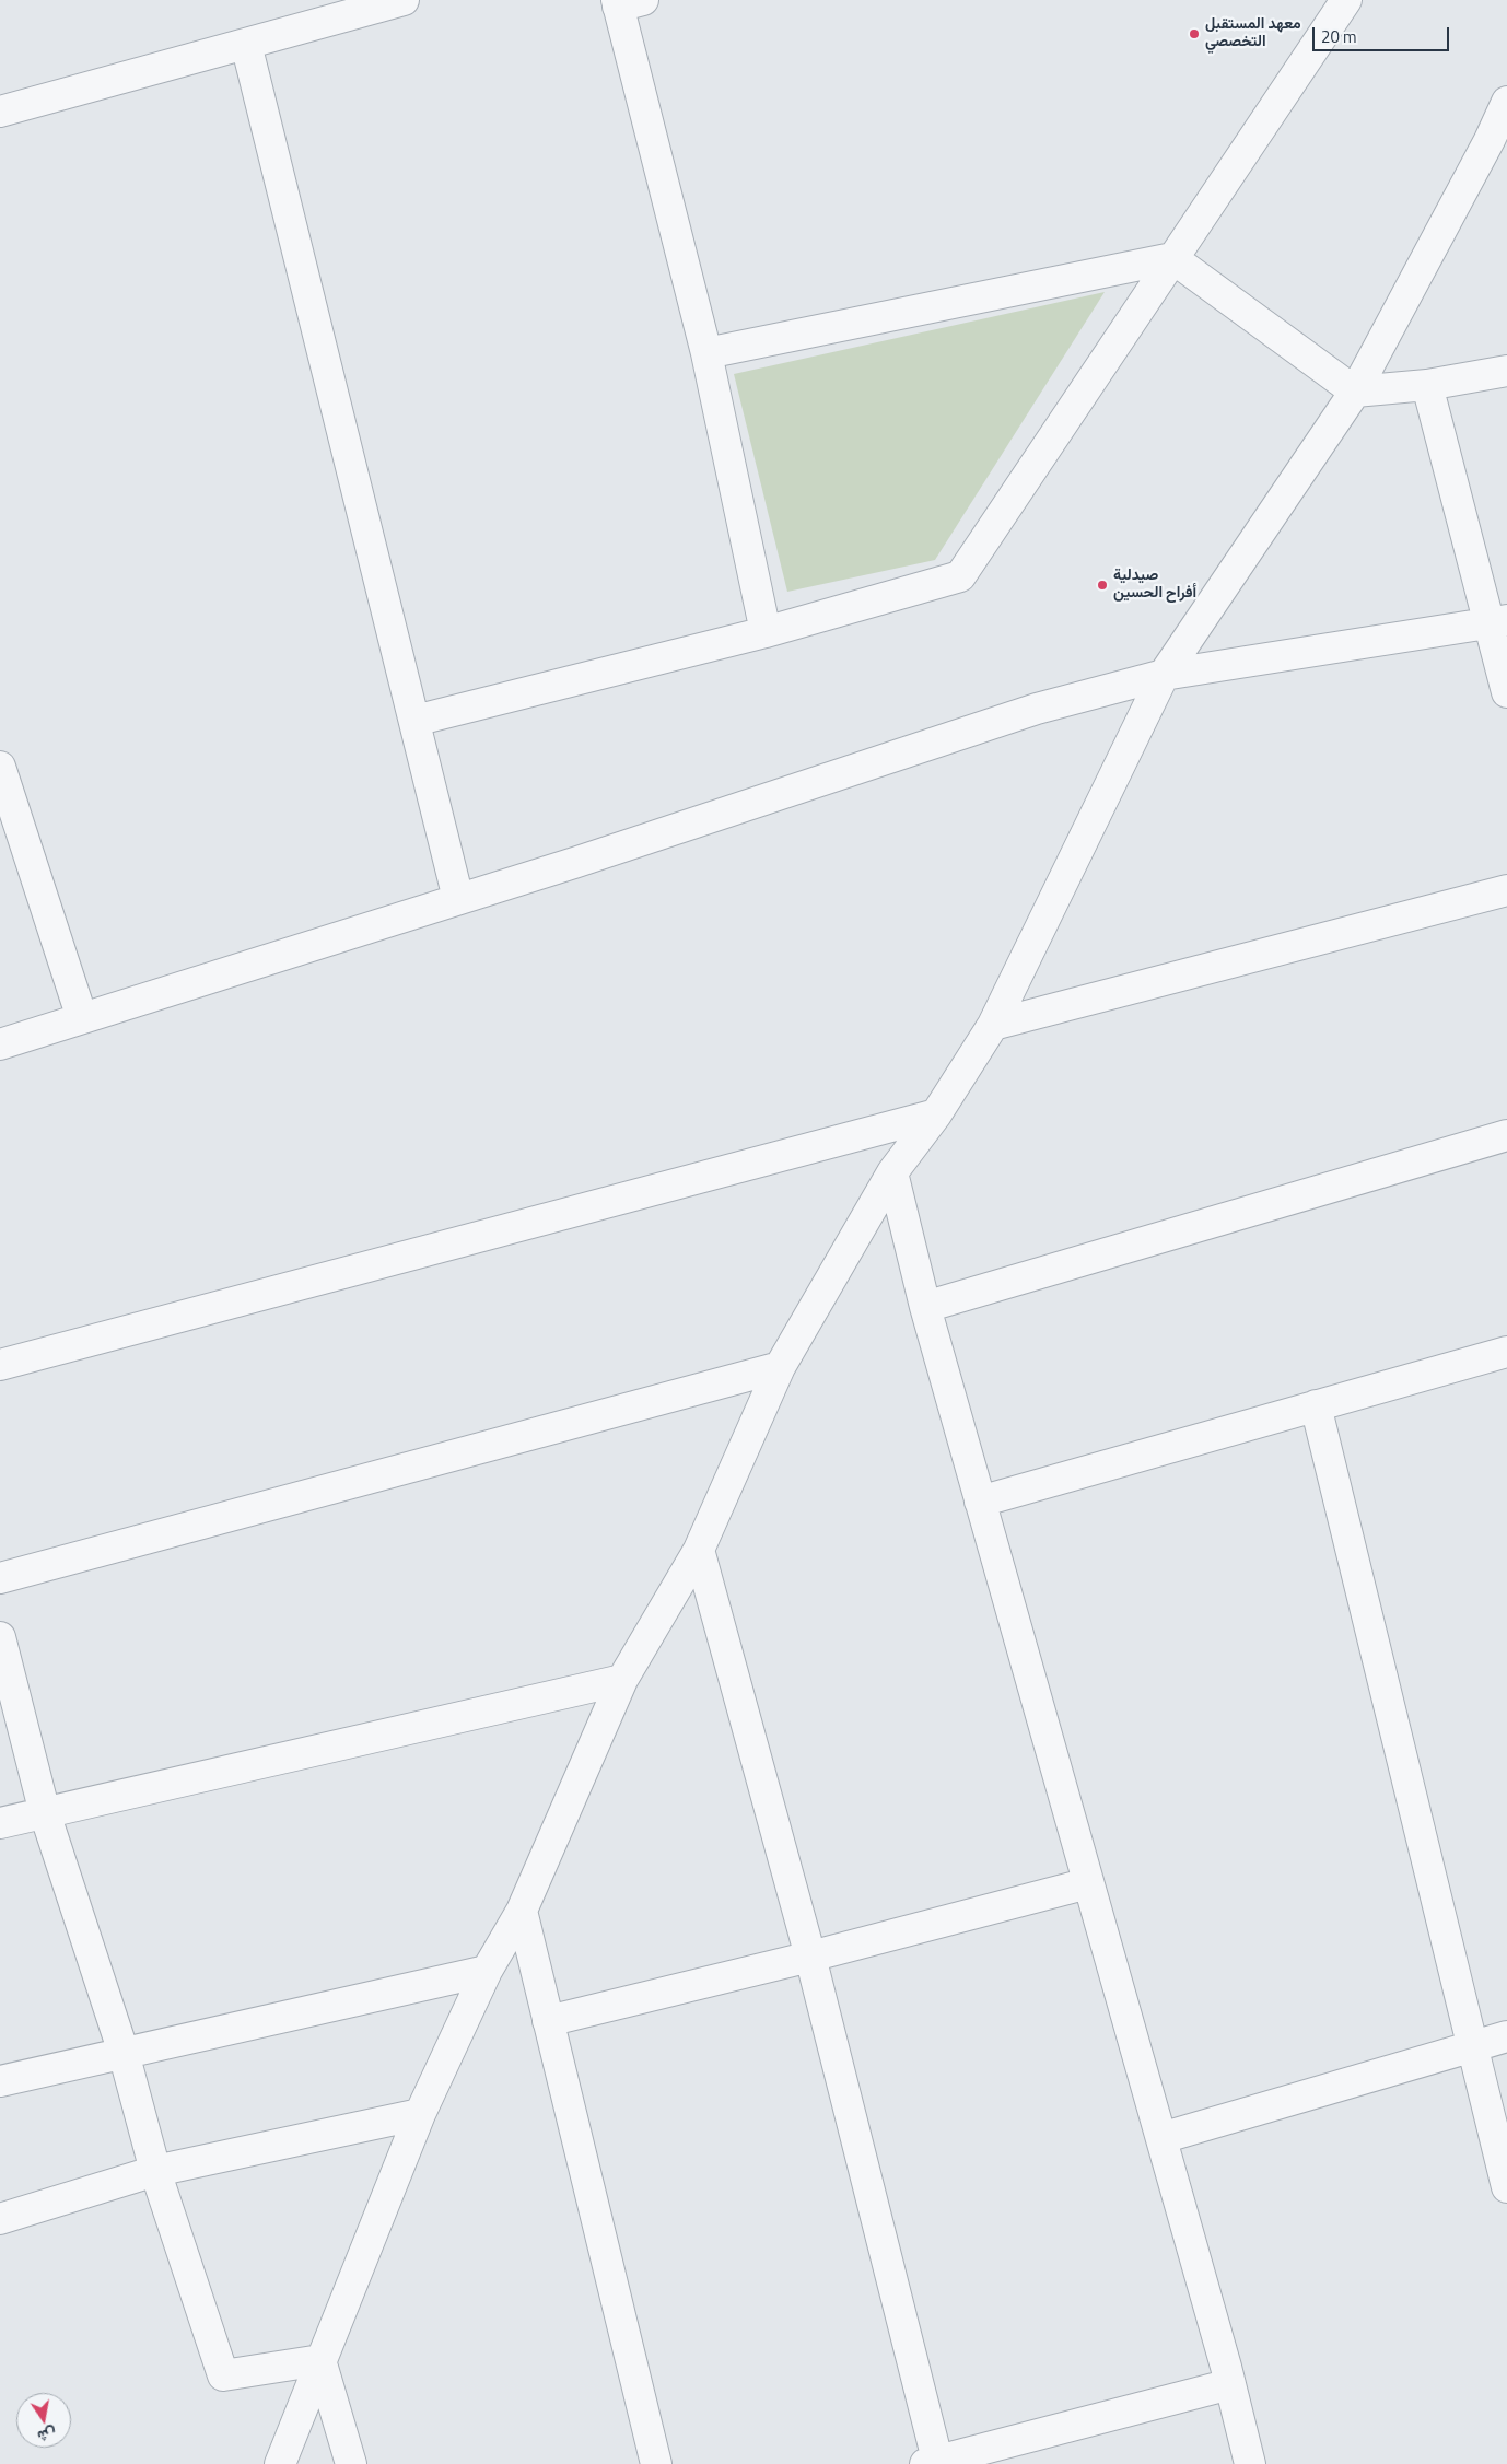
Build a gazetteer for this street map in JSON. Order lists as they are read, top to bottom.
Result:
{
  "places": ["معهد المستقبل التخصصي", "صيدلية أفراح الحسين"],
  "scale_bar": "20 m",
  "north": "bottom"
}
